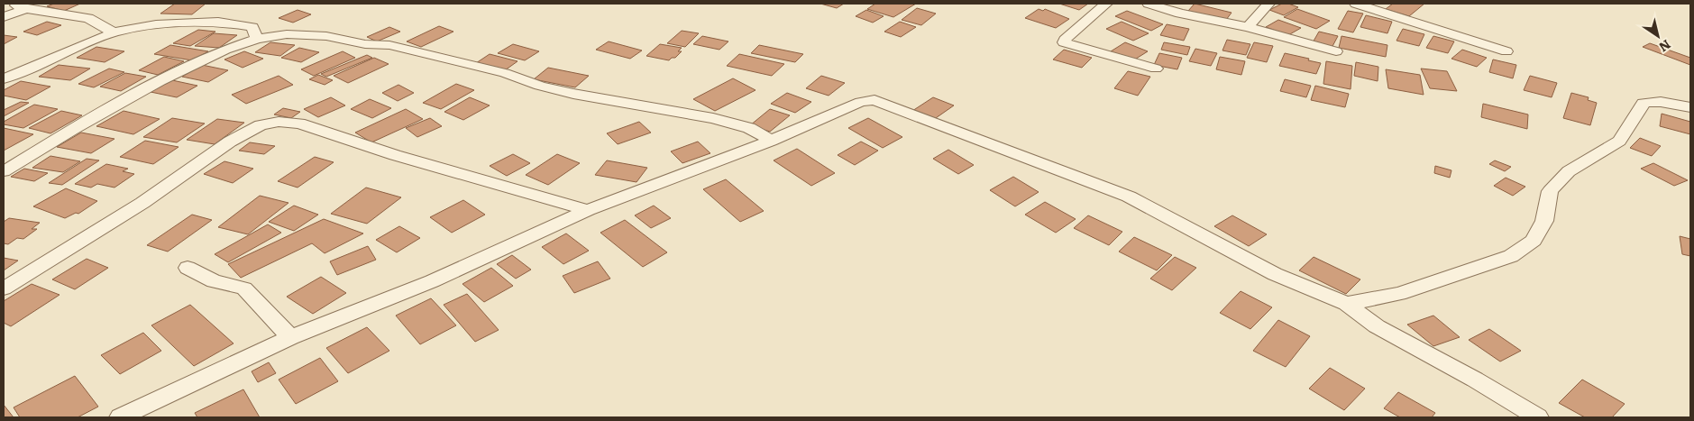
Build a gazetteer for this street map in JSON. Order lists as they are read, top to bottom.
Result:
{
  "north": "bottom right"
}
